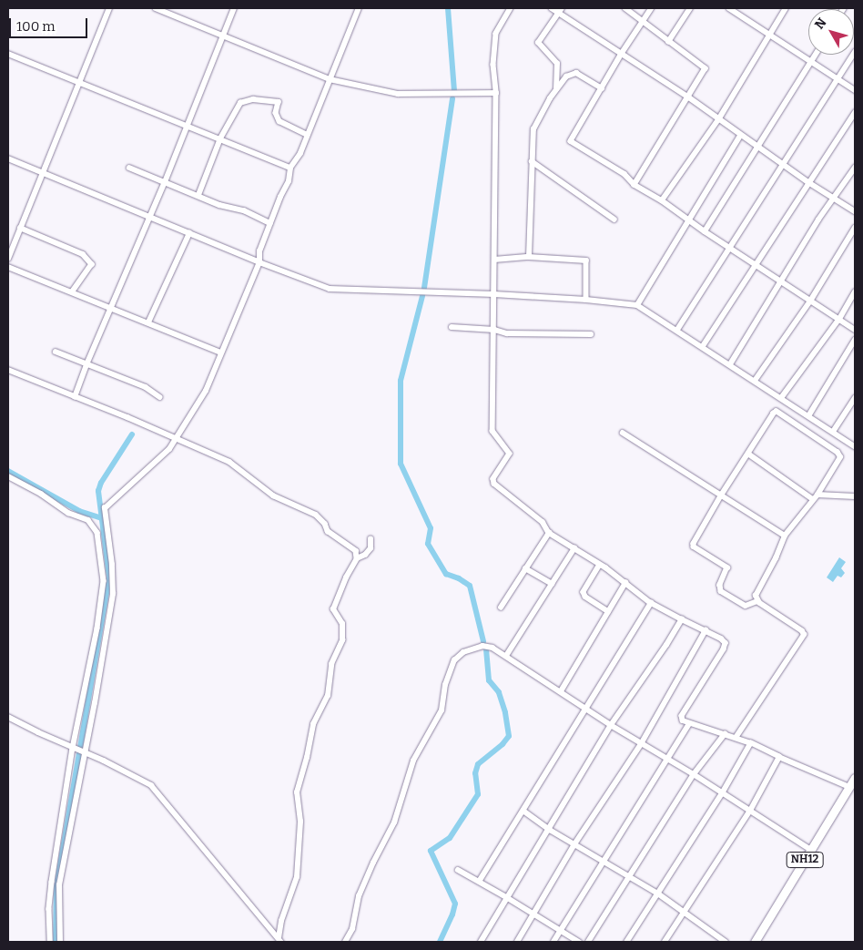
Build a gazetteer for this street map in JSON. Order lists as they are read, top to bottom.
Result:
{
  "streets": {
    "highway": ["NH12"]
  },
  "scale_bar": "100 m",
  "north": "top left"
}
